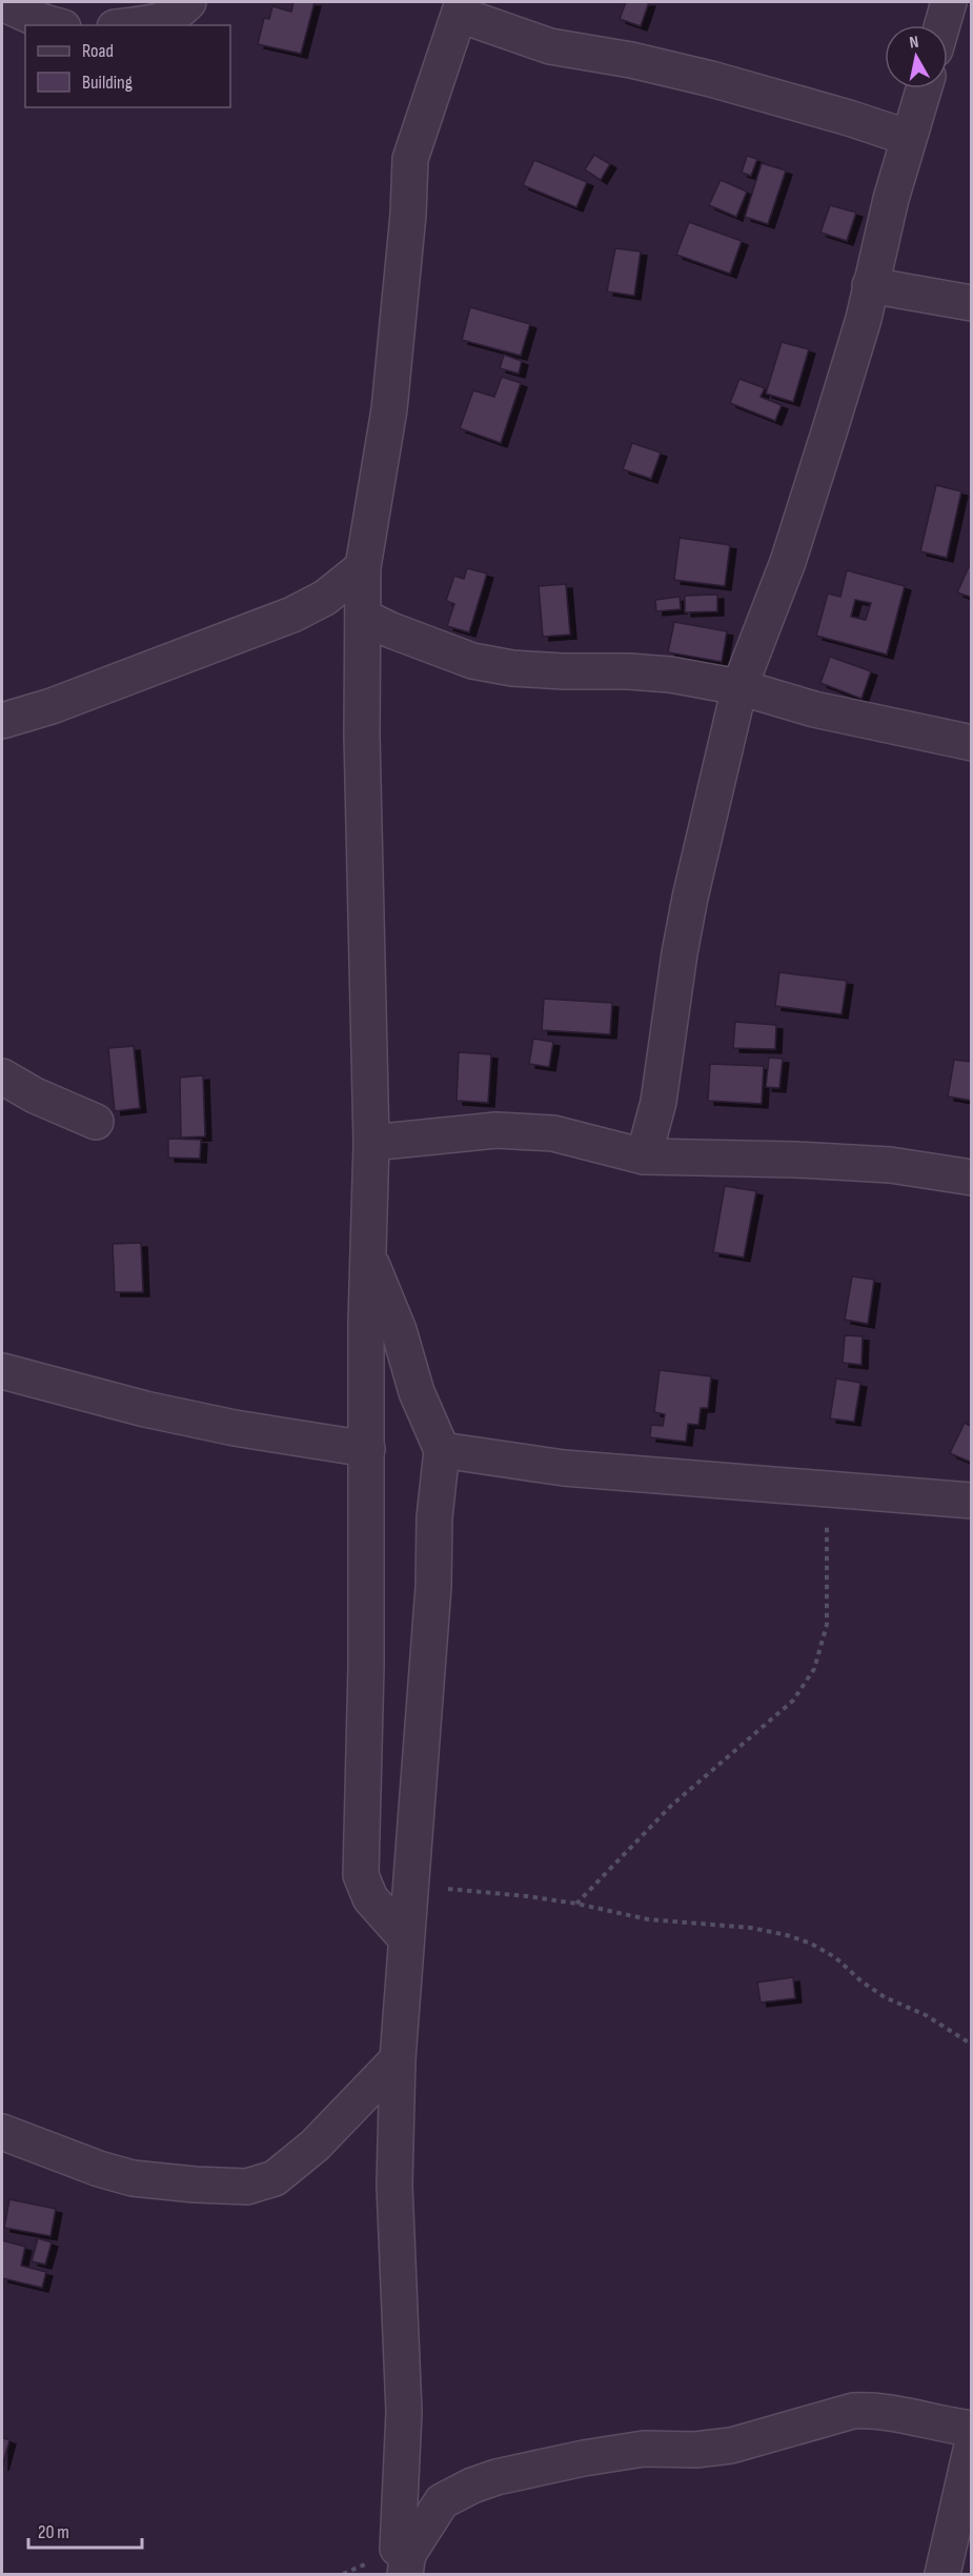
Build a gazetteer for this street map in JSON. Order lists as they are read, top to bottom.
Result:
{
  "legend": ["Road", "Building"],
  "scale_bar": "20 m",
  "north": "top"
}
